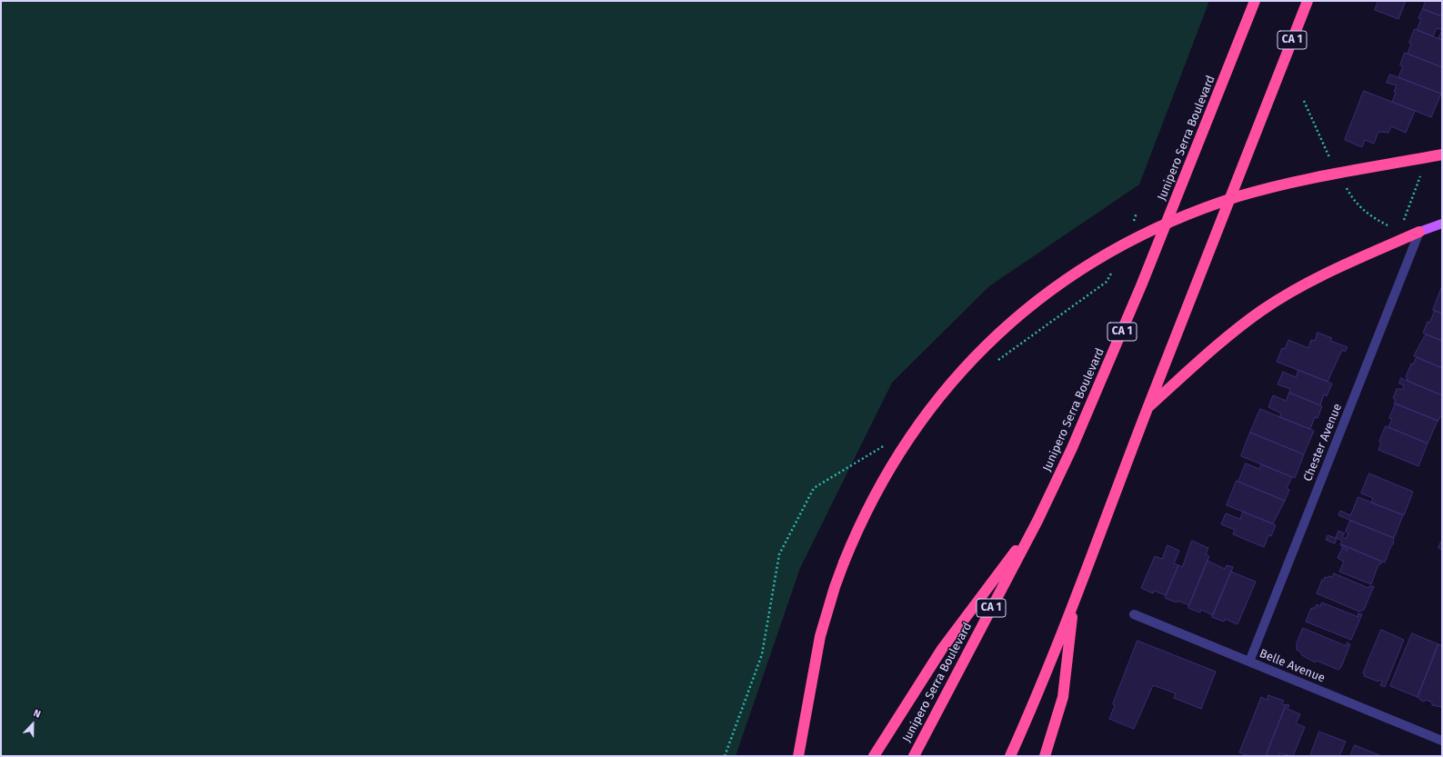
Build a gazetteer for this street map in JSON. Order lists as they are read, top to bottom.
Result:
{
  "streets": {
    "highway": ["CA 1", "Junipero Serra Boulevard"],
    "street": ["Chester Avenue", "Belle Avenue"]
  },
  "crossings": [
    ["Chester Avenue", "Belle Avenue"]
  ],
  "north": "top"
}
